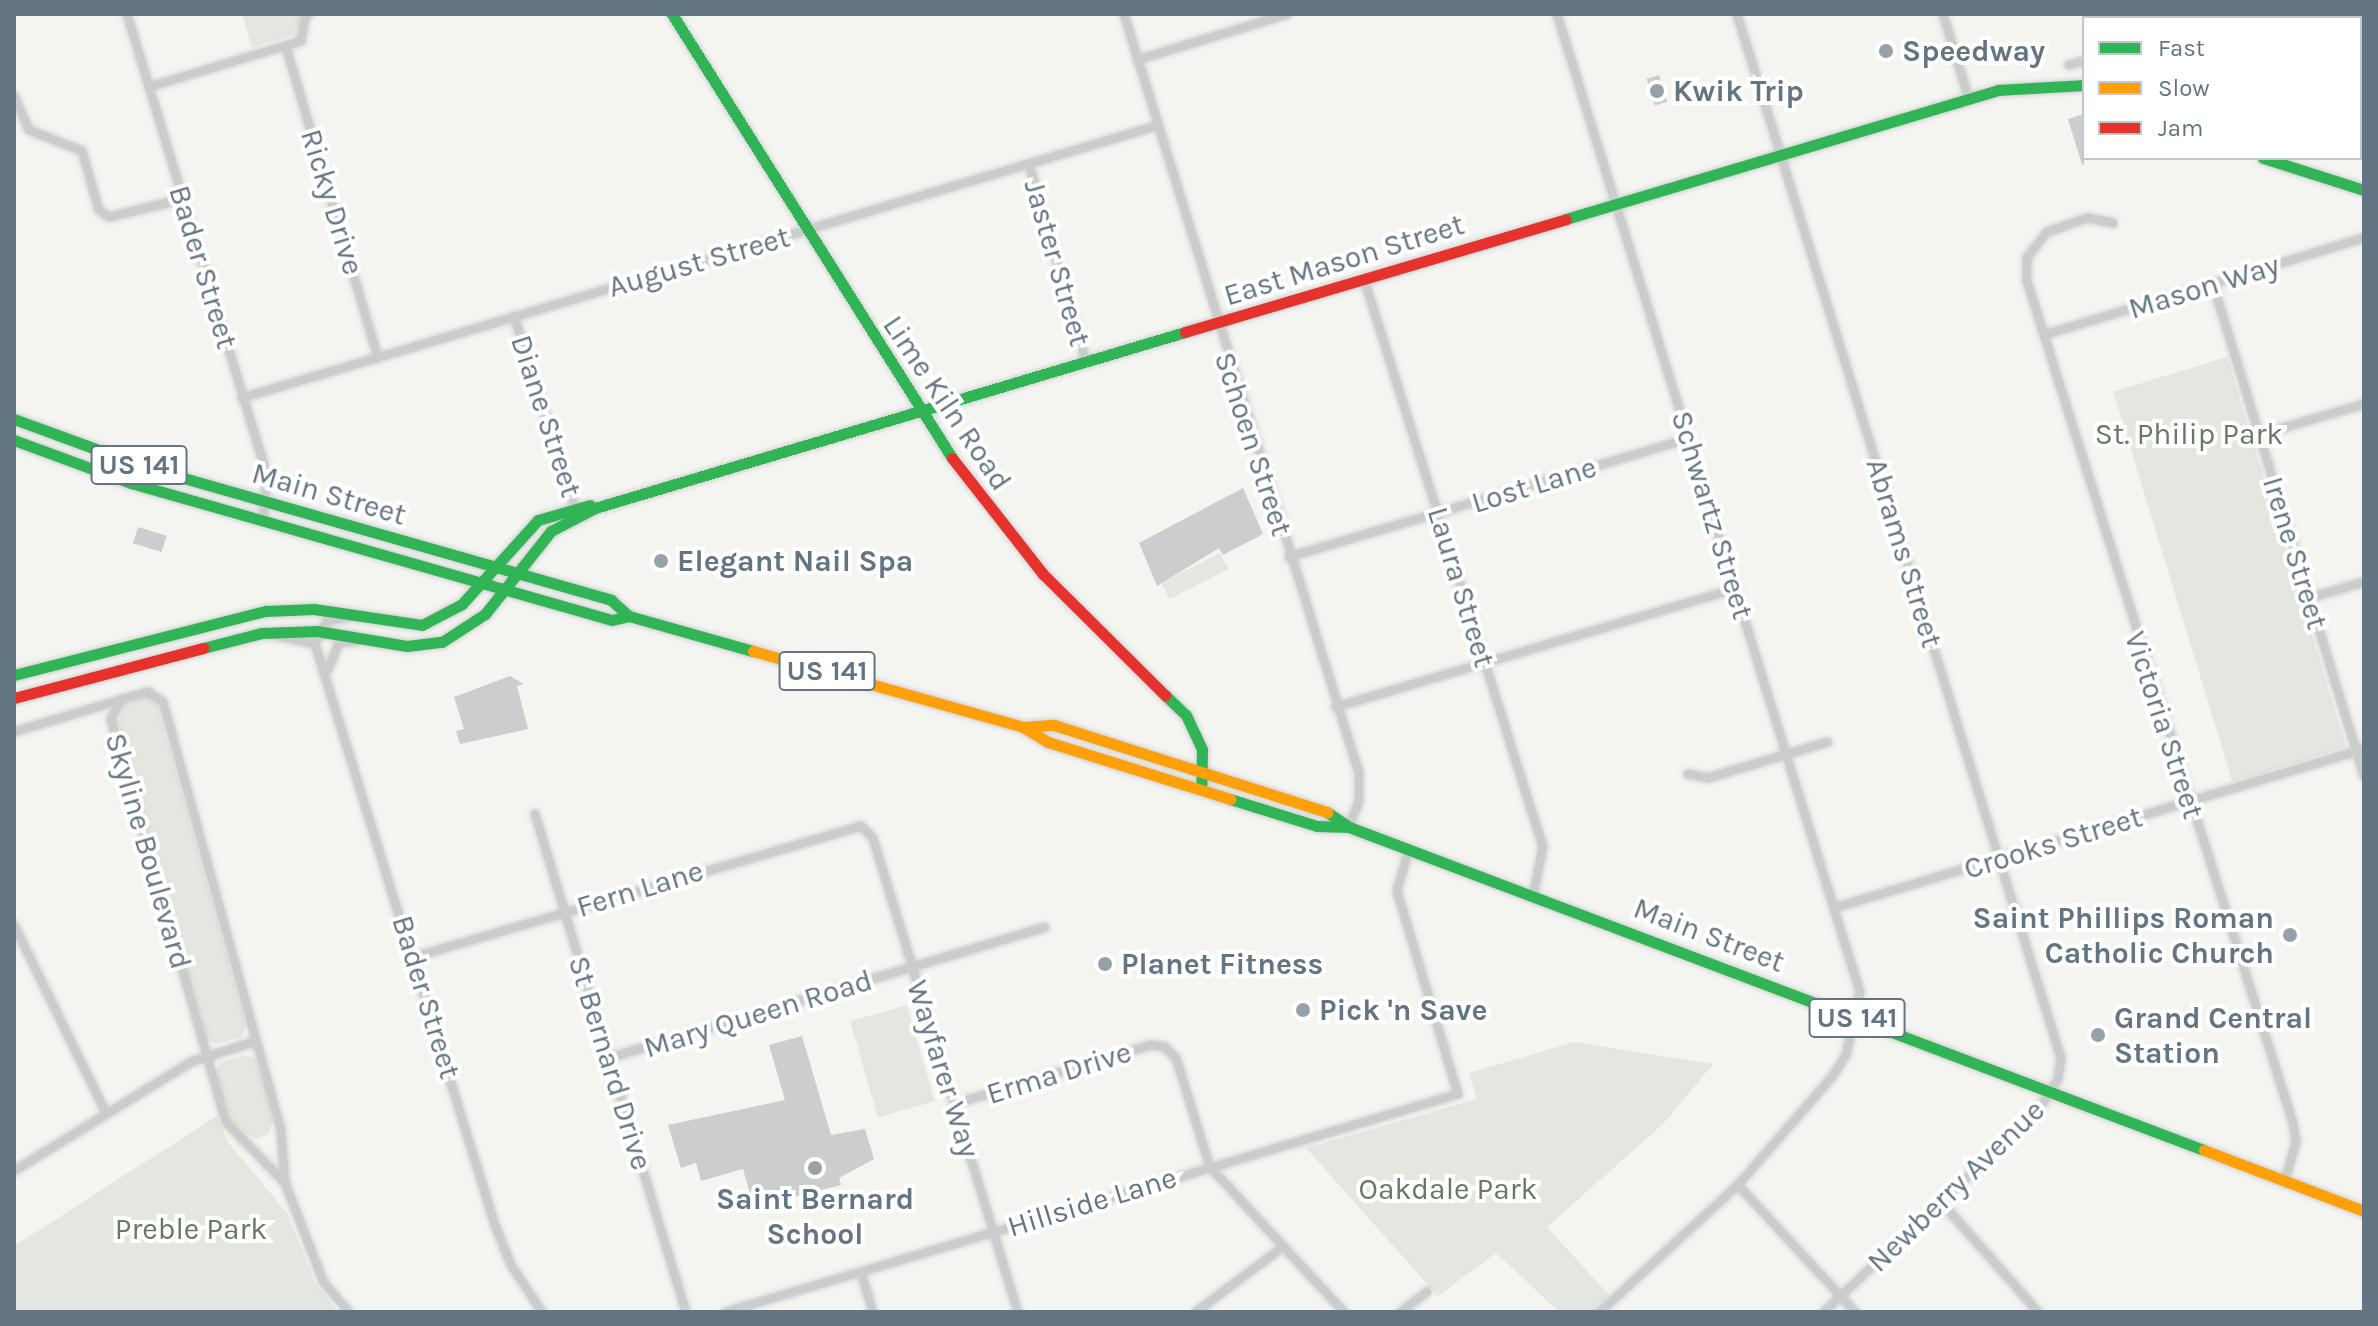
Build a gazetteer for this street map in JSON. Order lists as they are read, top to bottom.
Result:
{
  "streets": {
    "main road": [
      "East Mason Street",
      "Lime Kiln Road",
      "US 141",
      "Main Street"
    ],
    "street": [
      "Ricky Drive",
      "August Street",
      "Jaster Street",
      "Bader Street",
      "Mason Way",
      "Diane Street",
      "Schoen Street",
      "Lost Lane",
      "Schwartz Street",
      "Abrams Street",
      "Irene Street",
      "Laura Street",
      "Victoria Street",
      "Crooks Street",
      "Skyline Boulevard",
      "Fern Lane",
      "Mary Queen Road",
      "St Bernard Drive",
      "Wayfarer Way",
      "Erma Drive",
      "Newberry Avenue",
      "Hillside Lane"
    ]
  },
  "crossings": [
    ["Ricky Drive", "August Street"],
    ["East Mason Street", "Jaster Street"],
    ["East Mason Street", "Bader Street"],
    ["East Mason Street", "Lime Kiln Road"],
    ["East Mason Street", "Diane Street"],
    ["East Mason Street", "Schoen Street"],
    ["East Mason Street", "Main Street"],
    ["East Mason Street", "Schwartz Street"],
    ["East Mason Street", "Abrams Street"],
    ["East Mason Street", "Laura Street"],
    ["August Street", "Jaster Street"],
    ["August Street", "Bader Street"],
    ["August Street", "Lime Kiln Road"],
    ["August Street", "Diane Street"],
    ["August Street", "Schoen Street"],
    ["Bader Street", "Main Street"],
    ["Bader Street", "Fern Lane"],
    ["Mason Way", "Irene Street"],
    ["Mason Way", "Victoria Street"],
    ["Lime Kiln Road", "Main Street"],
    ["Schoen Street", "Lost Lane"],
    ["Schoen Street", "Main Street"],
    ["Lost Lane", "Schwartz Street"],
    ["Lost Lane", "Laura Street"],
    ["Main Street", "Schwartz Street"],
    ["Main Street", "Abrams Street"],
    ["Main Street", "Laura Street"],
    ["Main Street", "Victoria Street"],
    ["Main Street", "Newberry Avenue"],
    ["Main Street", "Hillside Lane"],
    ["Schwartz Street", "Crooks Street"],
    ["Abrams Street", "Crooks Street"],
    ["Abrams Street", "Newberry Avenue"],
    ["Irene Street", "Crooks Street"],
    ["Victoria Street", "Crooks Street"],
    ["Fern Lane", "St Bernard Drive"],
    ["Fern Lane", "Wayfarer Way"],
    ["Mary Queen Road", "St Bernard Drive"],
    ["Mary Queen Road", "Wayfarer Way"],
    ["Wayfarer Way", "Erma Drive"],
    ["Wayfarer Way", "Hillside Lane"],
    ["Erma Drive", "Hillside Lane"]
  ],
  "parks": ["St. Philip Park", "Oakdale Park", "Preble Park"],
  "places": [
    "Speedway",
    "Kwik Trip",
    "Elegant Nail Spa",
    "Saint Phillips Roman Catholic Church",
    "Planet Fitness",
    "Pick 'n Save",
    "Grand Central Station",
    "Saint Bernard School"
  ],
  "legend": ["Fast", "Slow", "Jam"]
}
